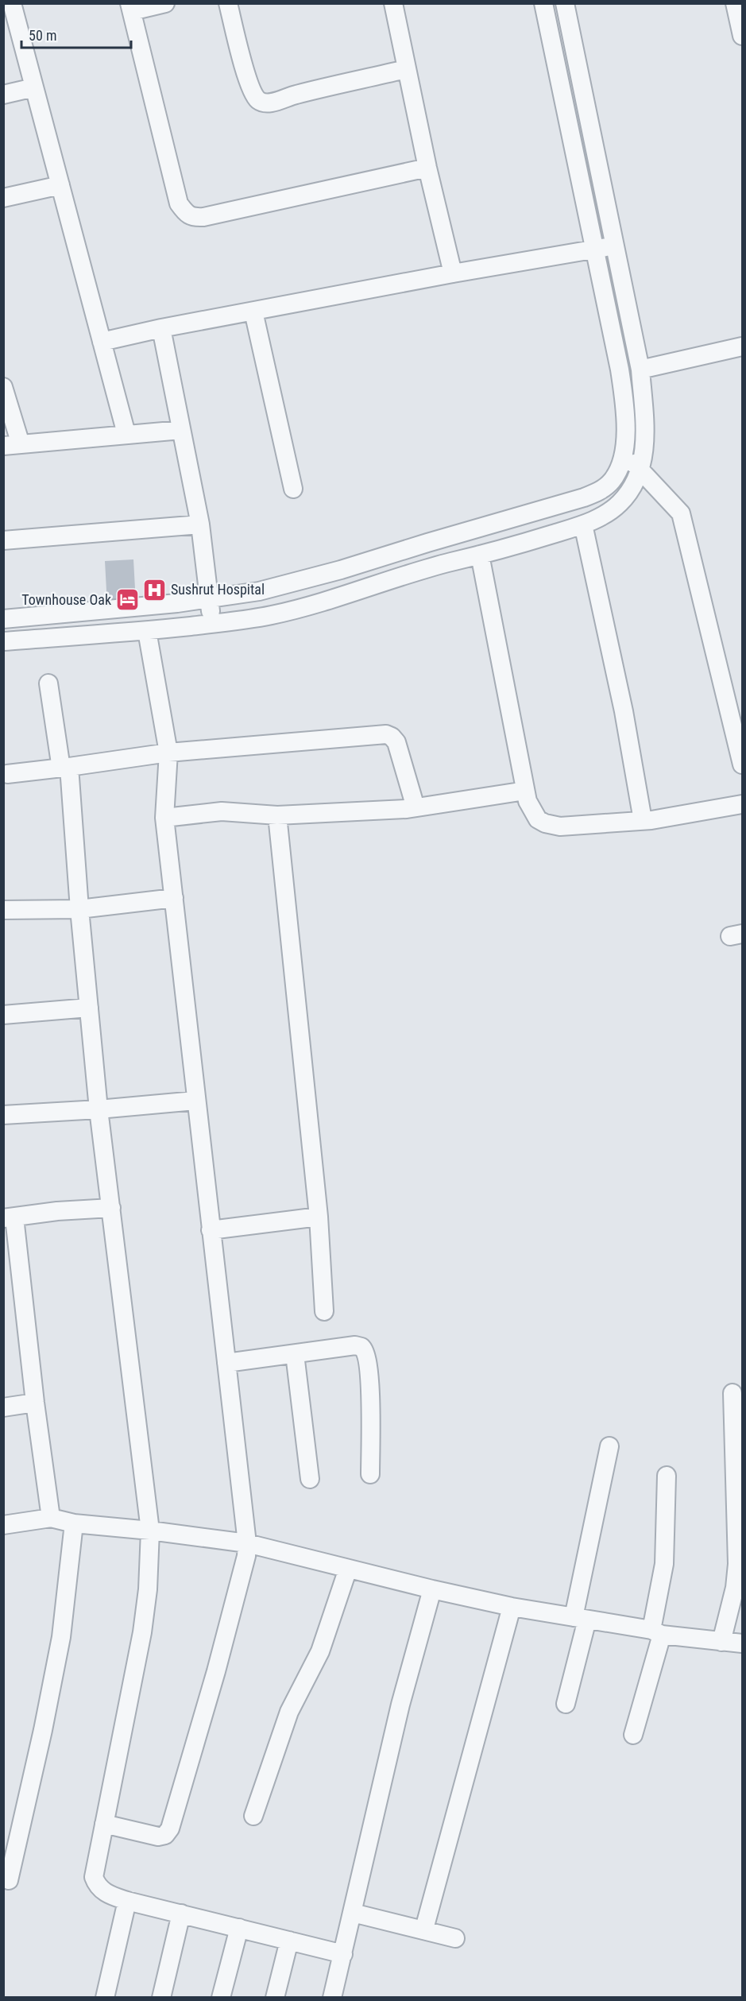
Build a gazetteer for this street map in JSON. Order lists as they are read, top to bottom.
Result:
{
  "places": {
    "hospital": ["Sushrut Hospital"],
    "hotel": ["Townhouse Oak"]
  },
  "scale_bar": "50 m"
}
